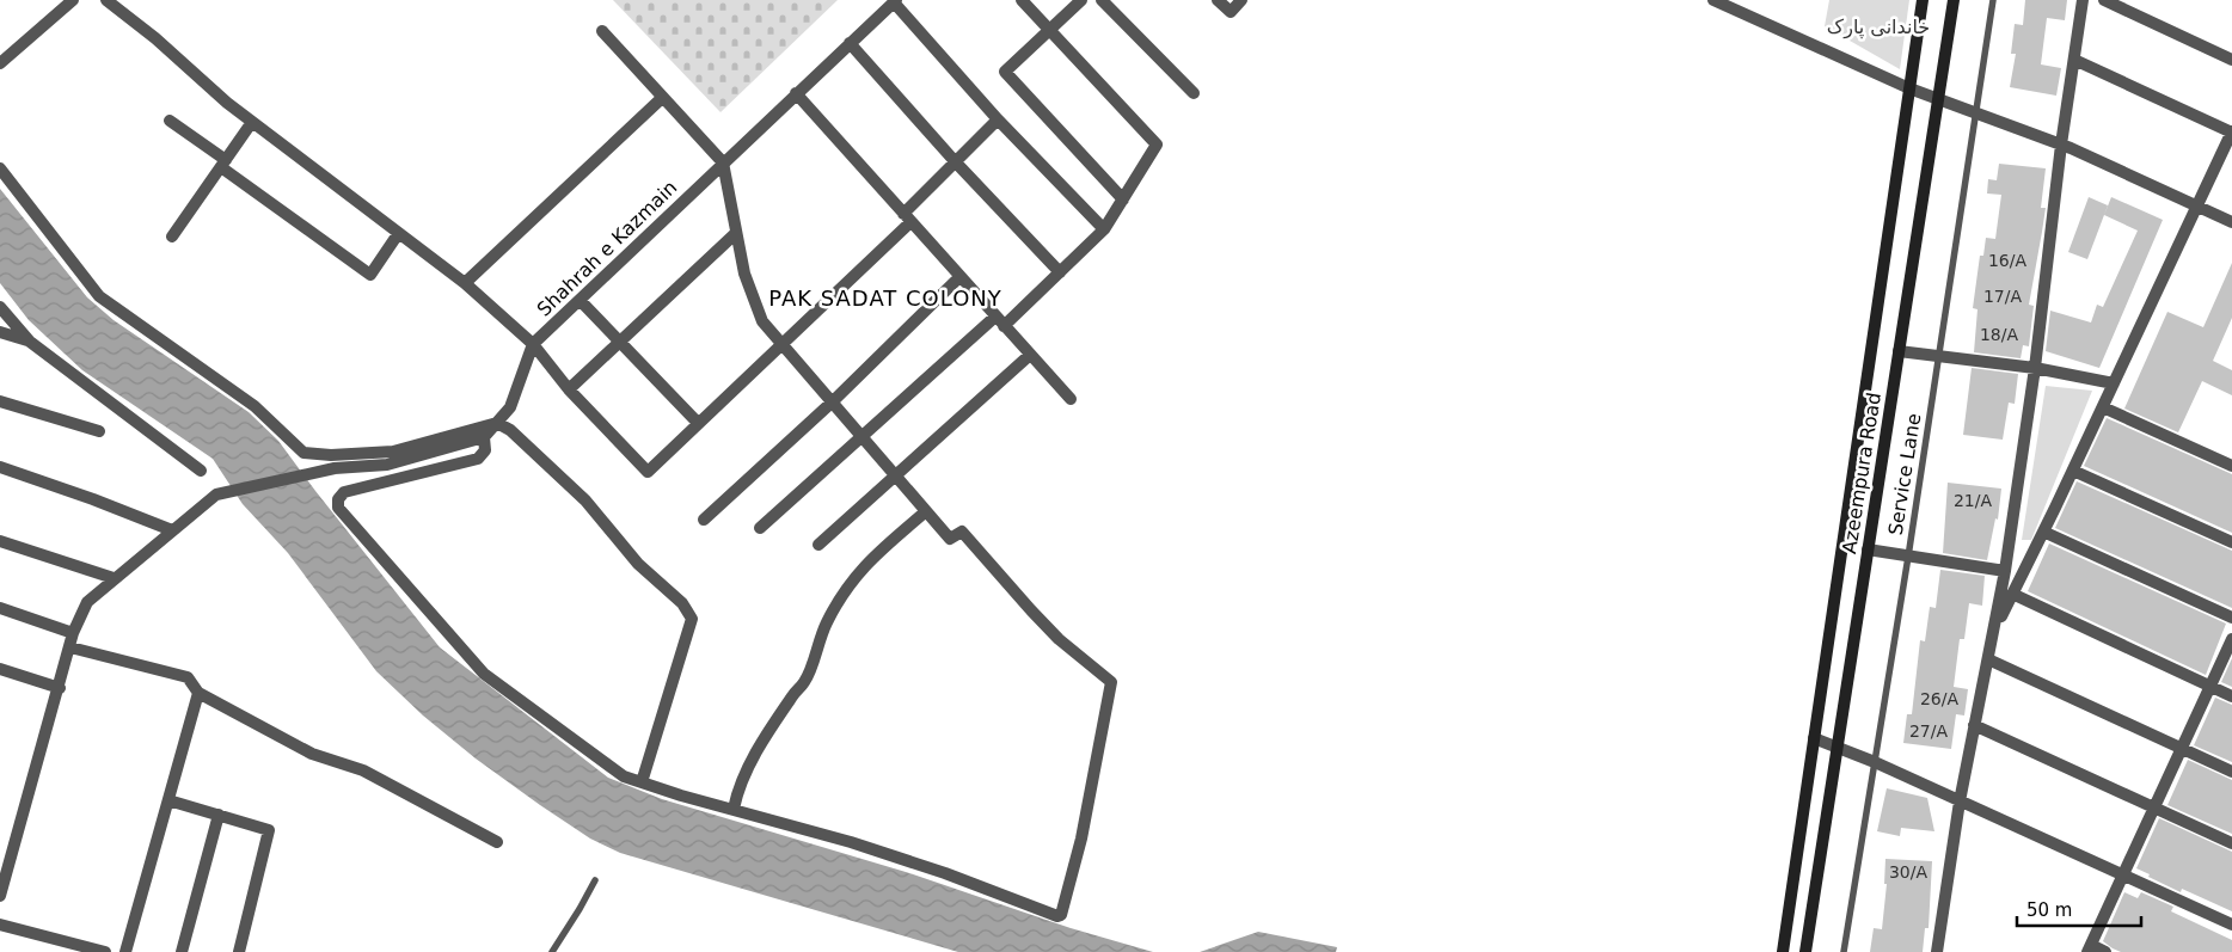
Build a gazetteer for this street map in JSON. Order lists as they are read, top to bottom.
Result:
{
  "streets": {
    "main road": ["Azeempura Road"],
    "street": ["Shahrah e Kazmain"],
    "lane": ["Service Lane"]
  },
  "districts": ["PAK SADAT COLONY"],
  "parks": ["خاندانی پارک"],
  "house_numbers": [
    "16/A",
    "17/A",
    "18/A",
    "21/A",
    "26/A",
    "27/A",
    "30/A"
  ],
  "scale_bar": "50 m"
}
